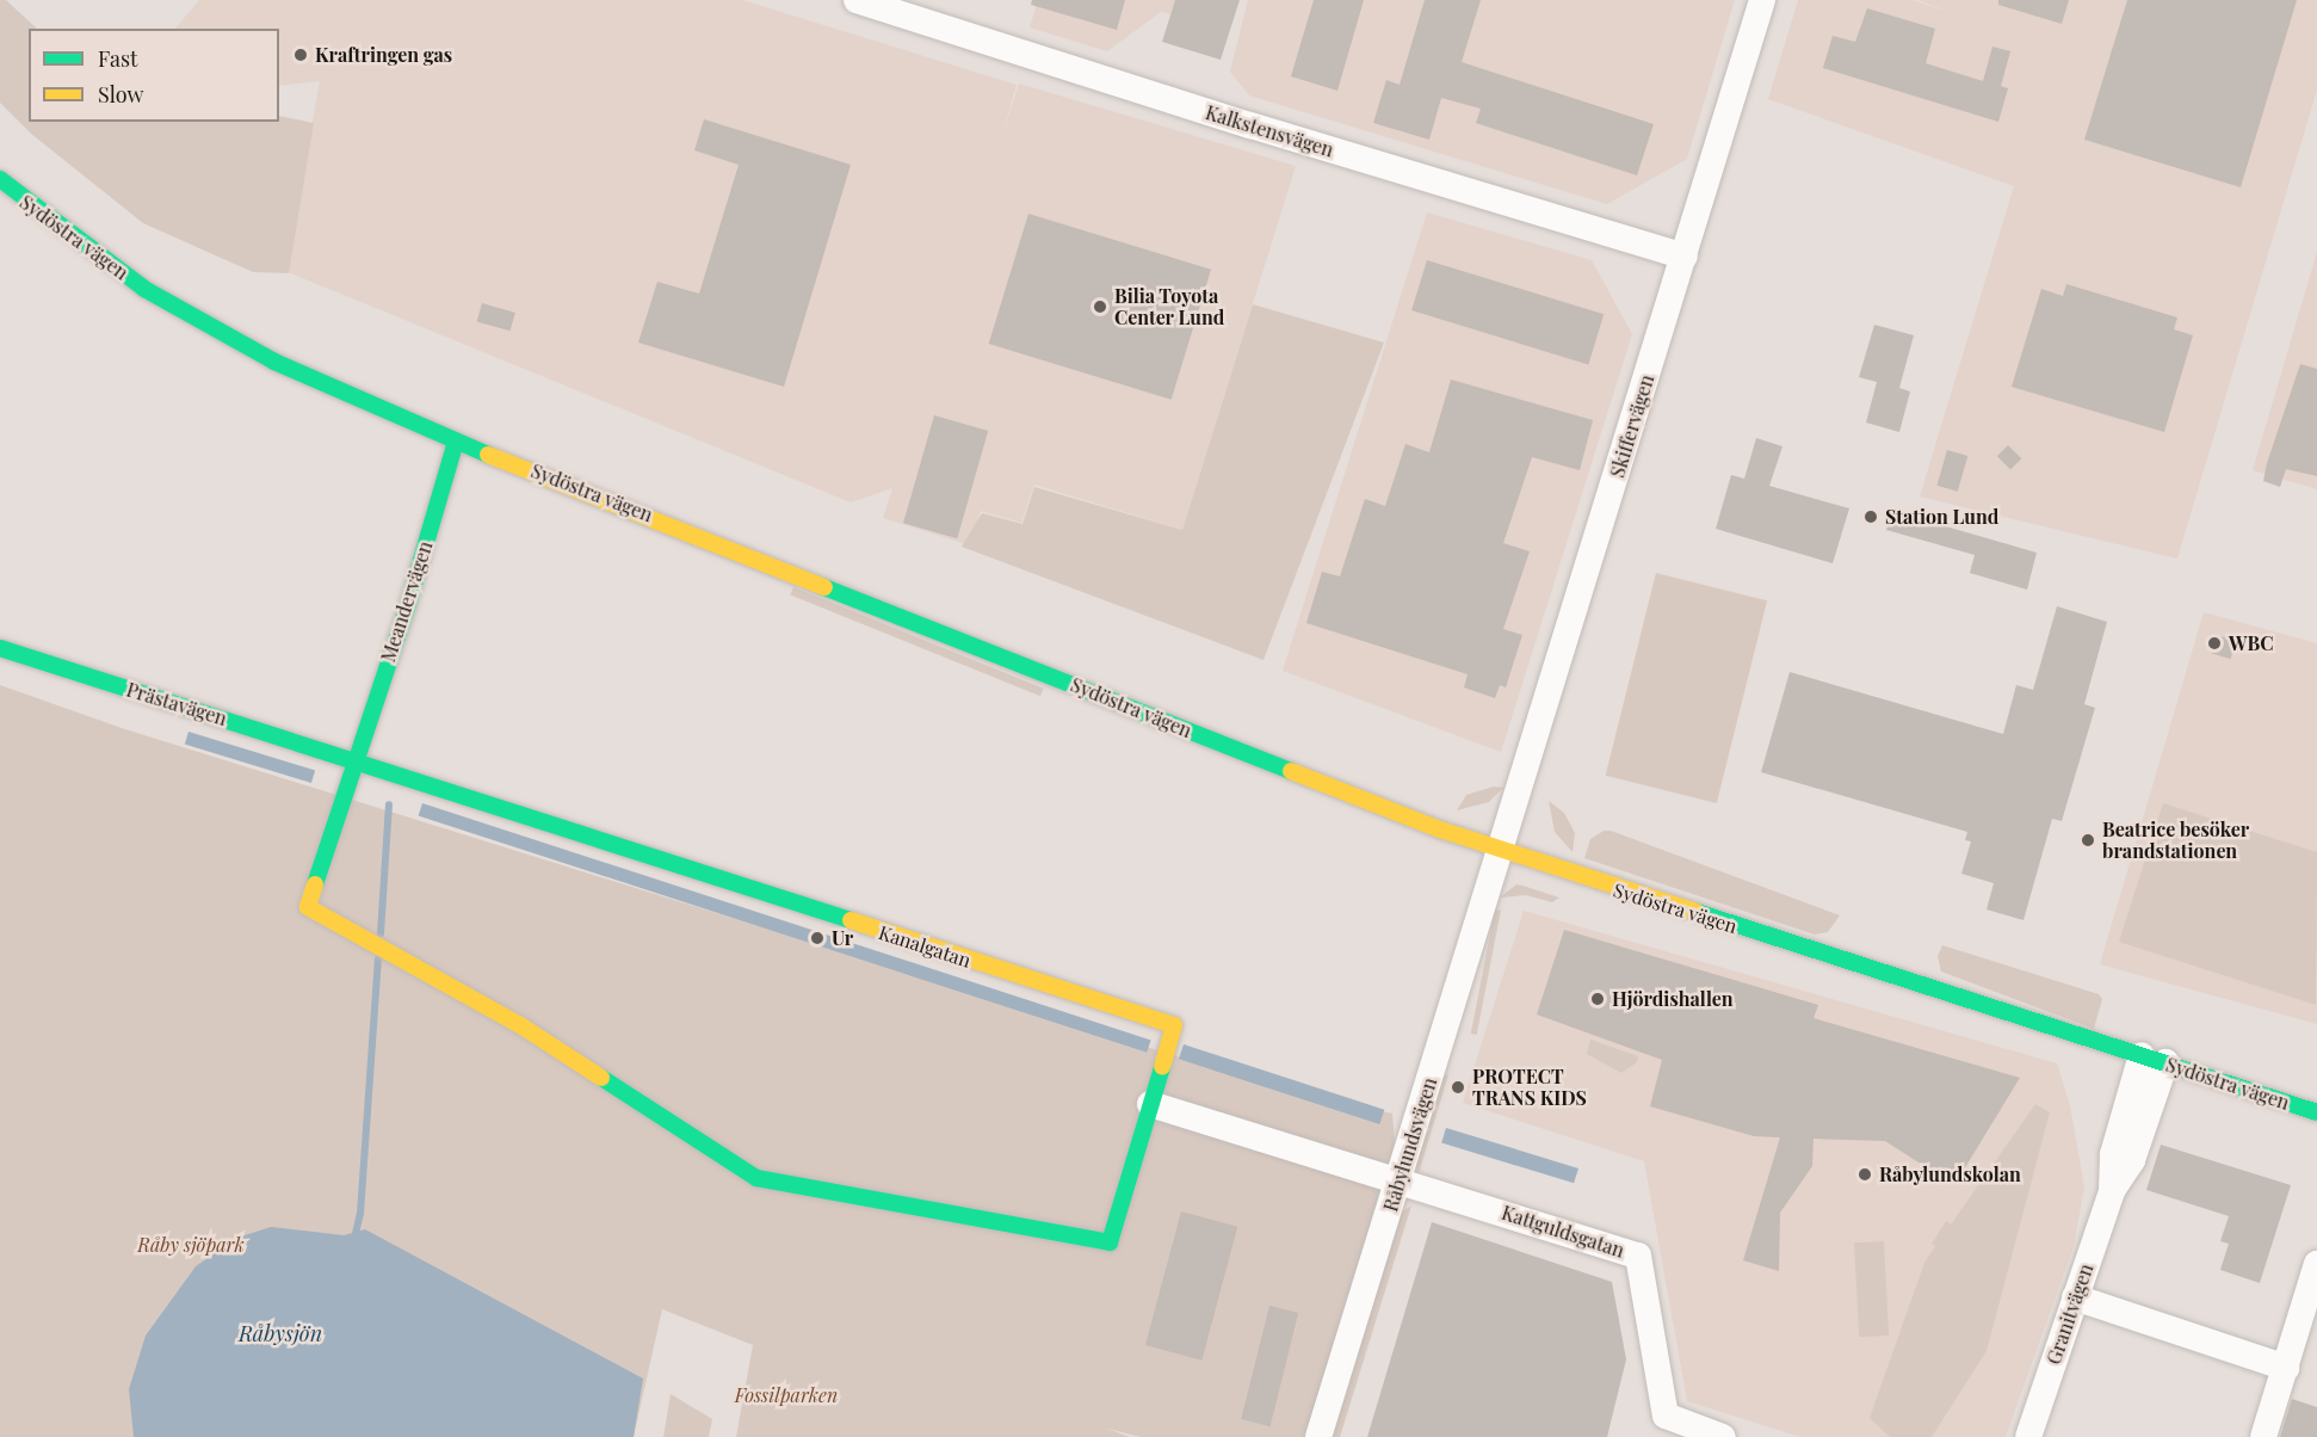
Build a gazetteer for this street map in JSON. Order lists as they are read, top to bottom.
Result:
{
  "streets": {
    "street": [
      "Kalkstensvägen",
      "Sydöstra vägen",
      "Skiffervägen",
      "Meandervägen",
      "Prästavägen",
      "Kanalgatan",
      "Råbylundsvägen",
      "Kattguldsgatan",
      "Granitvägen"
    ]
  },
  "crossings": [
    ["Kalkstensvägen", "Skiffervägen"],
    ["Sydöstra vägen", "Skiffervägen"],
    ["Sydöstra vägen", "Meandervägen"],
    ["Sydöstra vägen", "Råbylundsvägen"],
    ["Sydöstra vägen", "Granitvägen"],
    ["Skiffervägen", "Råbylundsvägen"],
    ["Meandervägen", "Prästavägen"],
    ["Meandervägen", "Kanalgatan"],
    ["Prästavägen", "Kanalgatan"],
    ["Råbylundsvägen", "Kattguldsgatan"]
  ],
  "water": ["Råbysjön"],
  "parks": ["Råby sjöpark", "Fossilparken"],
  "places": [
    "Kraftringen gas",
    "Bilia Toyota Center Lund",
    "Station Lund",
    "WBC",
    "Beatrice besöker brandstationen",
    "Ur",
    "Hjördishallen",
    "PROTECT TRANS KIDS",
    "Råbylundskolan"
  ],
  "legend": ["Fast", "Slow"]
}
